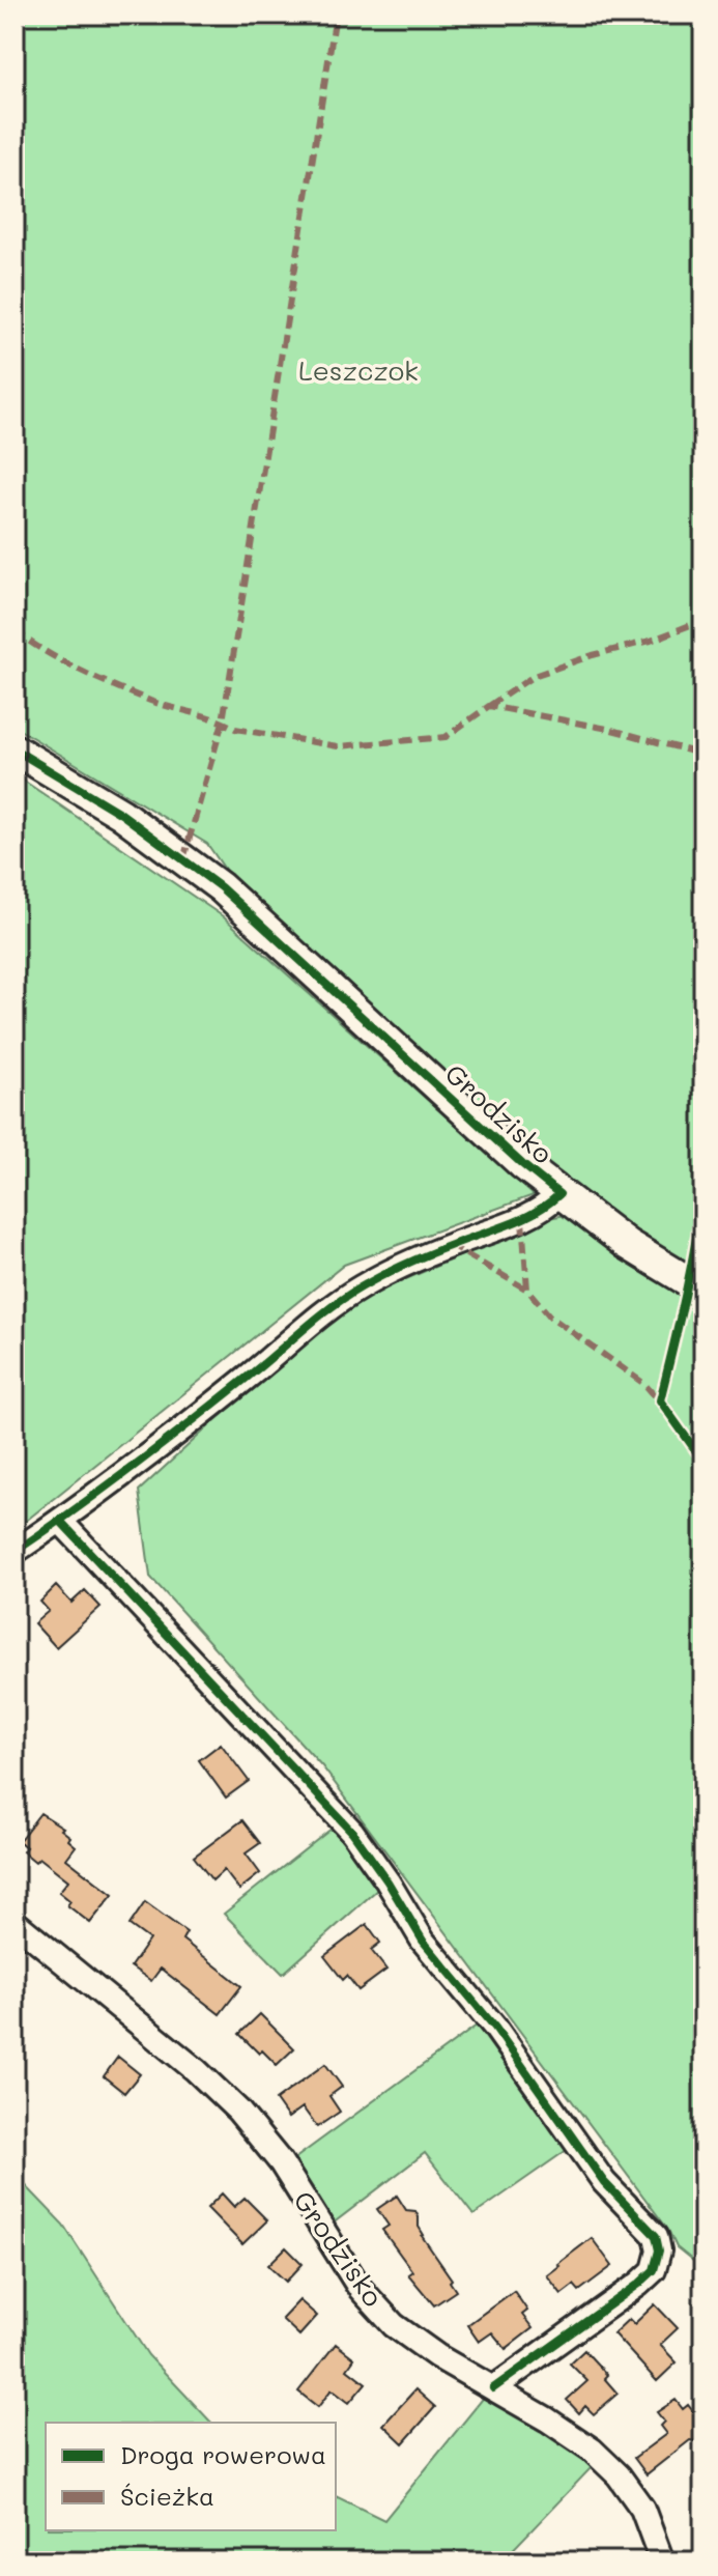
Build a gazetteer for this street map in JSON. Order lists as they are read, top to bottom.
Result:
{
  "streets": {
    "street": ["Grodzisko"]
  },
  "parks": ["Leszczok"],
  "legend": ["Droga rowerowa", "Ścieżka"]
}
